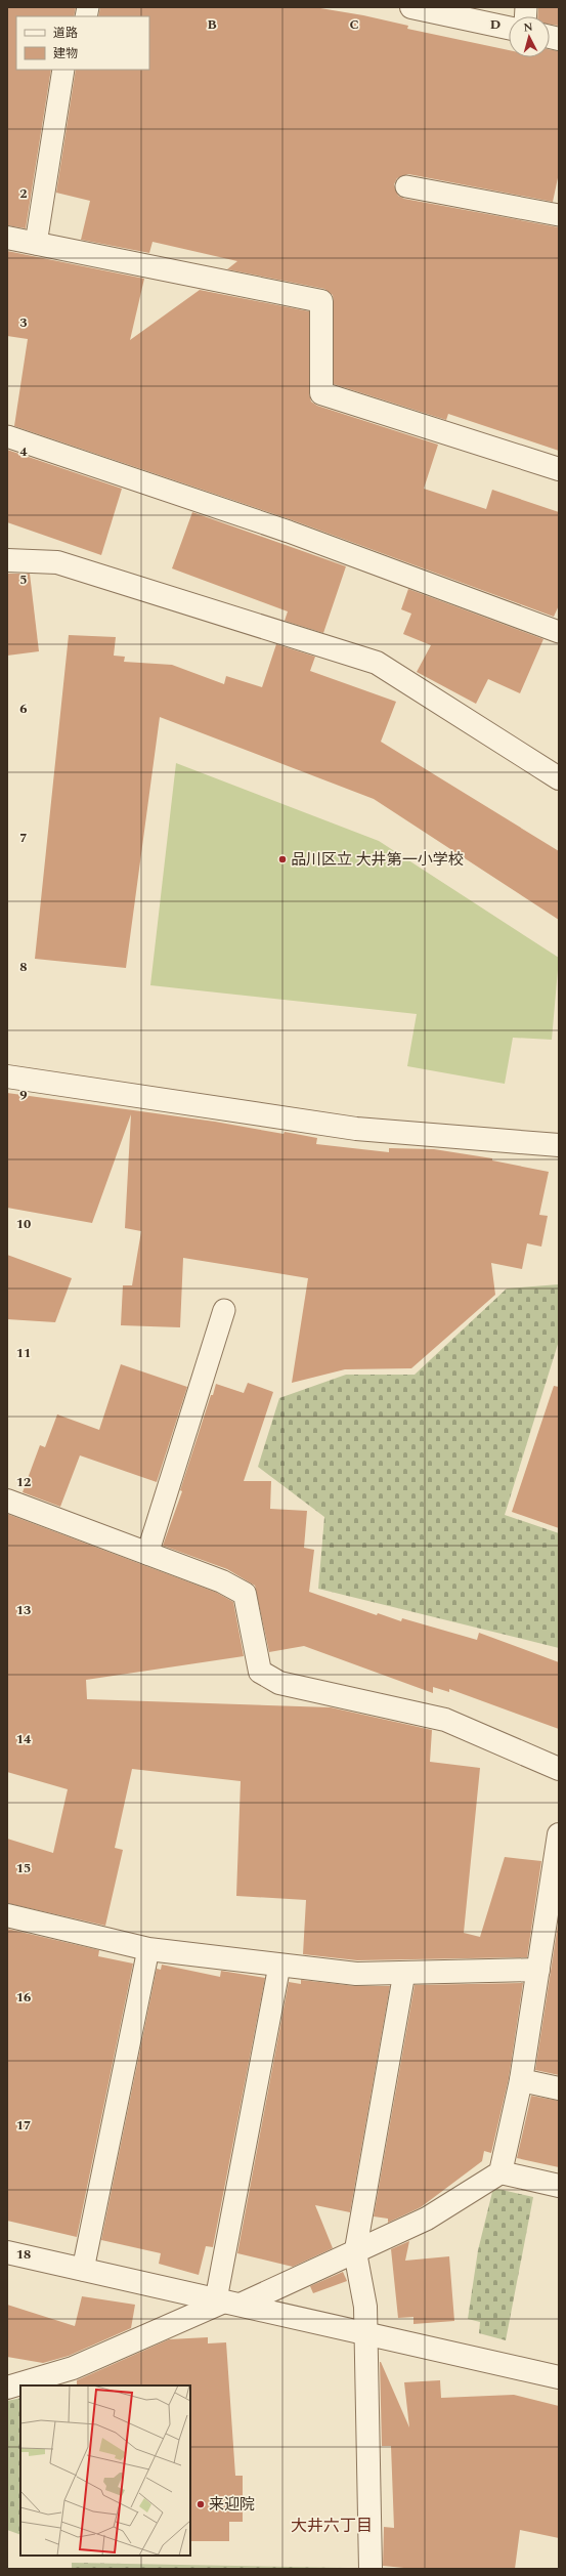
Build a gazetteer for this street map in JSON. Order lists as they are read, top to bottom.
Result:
{
  "districts": ["大井六丁目"],
  "places": ["品川区立 大井第一小学校", "来迎院"],
  "legend": ["道路", "建物"],
  "north": "top",
  "grid": {
    "columns": ["B", "C", "D"],
    "rows": [
      "2",
      "3",
      "4",
      "5",
      "6",
      "7",
      "8",
      "9",
      "10",
      "11",
      "12",
      "13",
      "14",
      "15",
      "16",
      "17",
      "18"
    ]
  }
}
